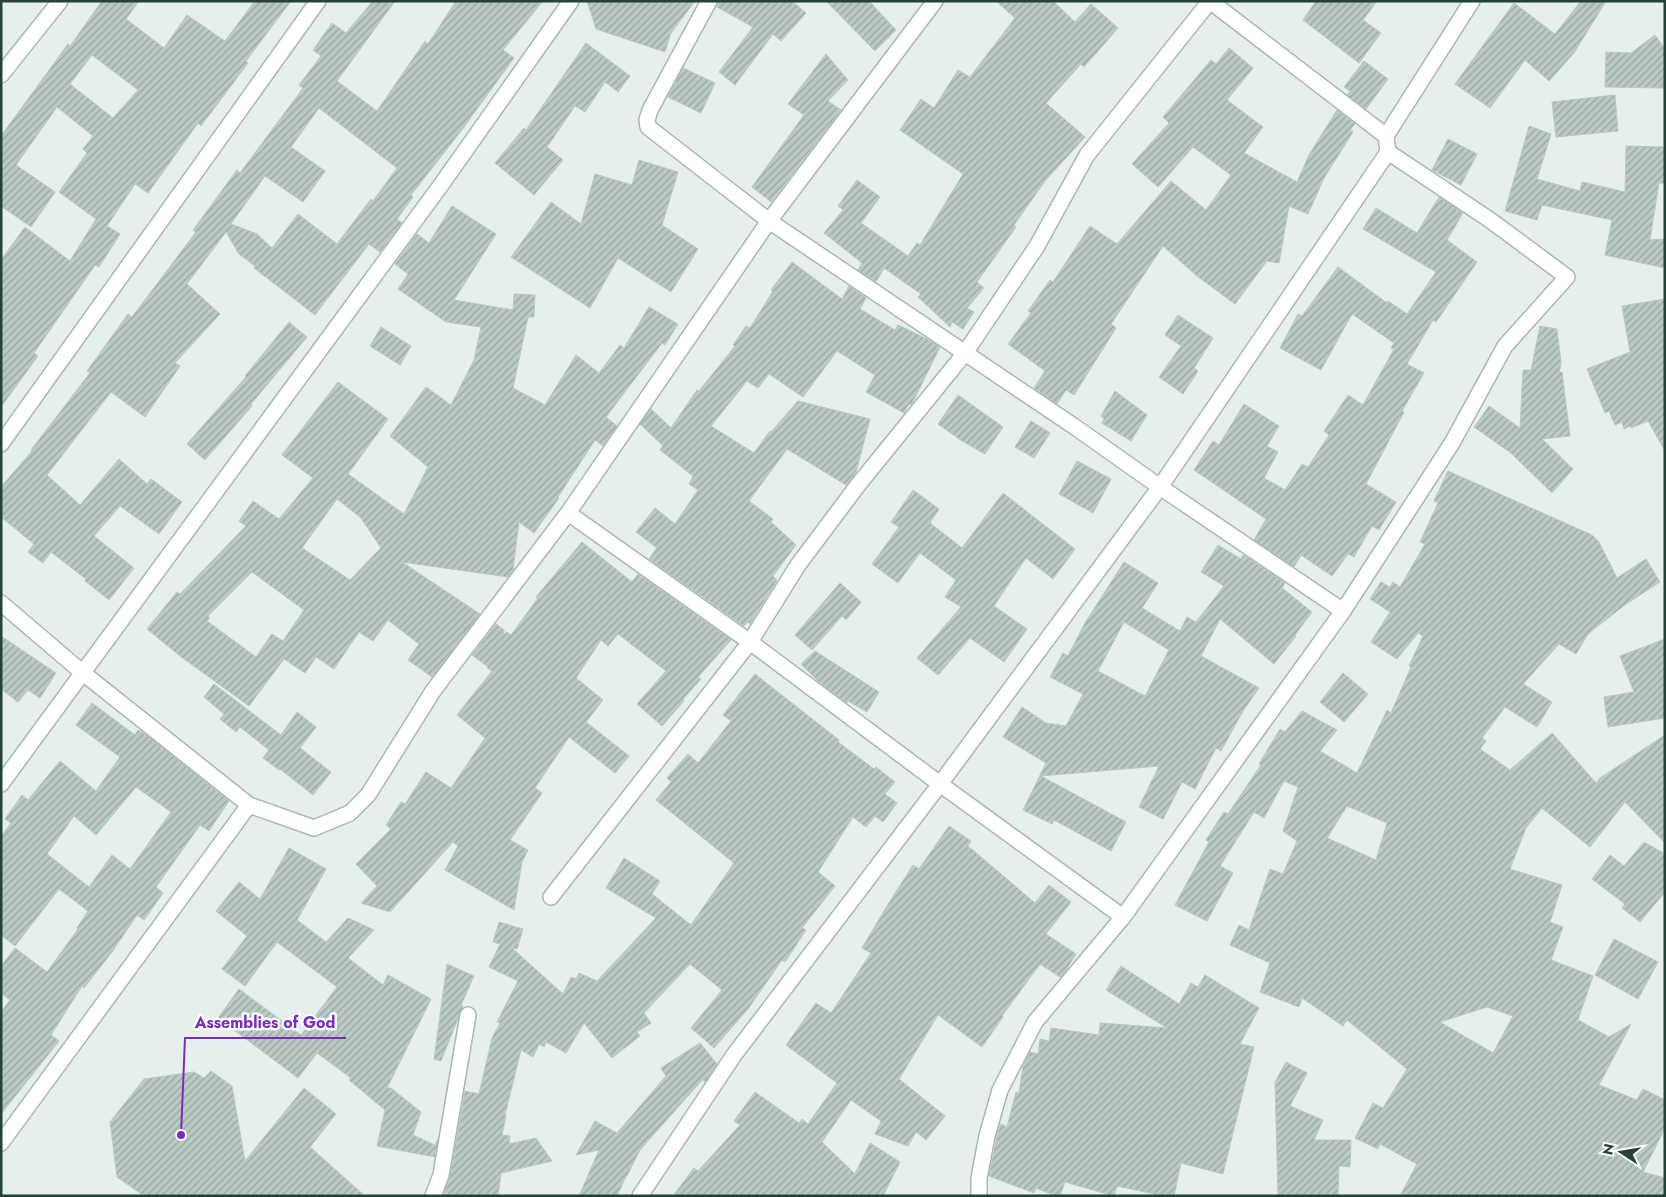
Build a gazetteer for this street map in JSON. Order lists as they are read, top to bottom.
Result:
{
  "places": ["Assemblies of God"],
  "north": "left"
}
